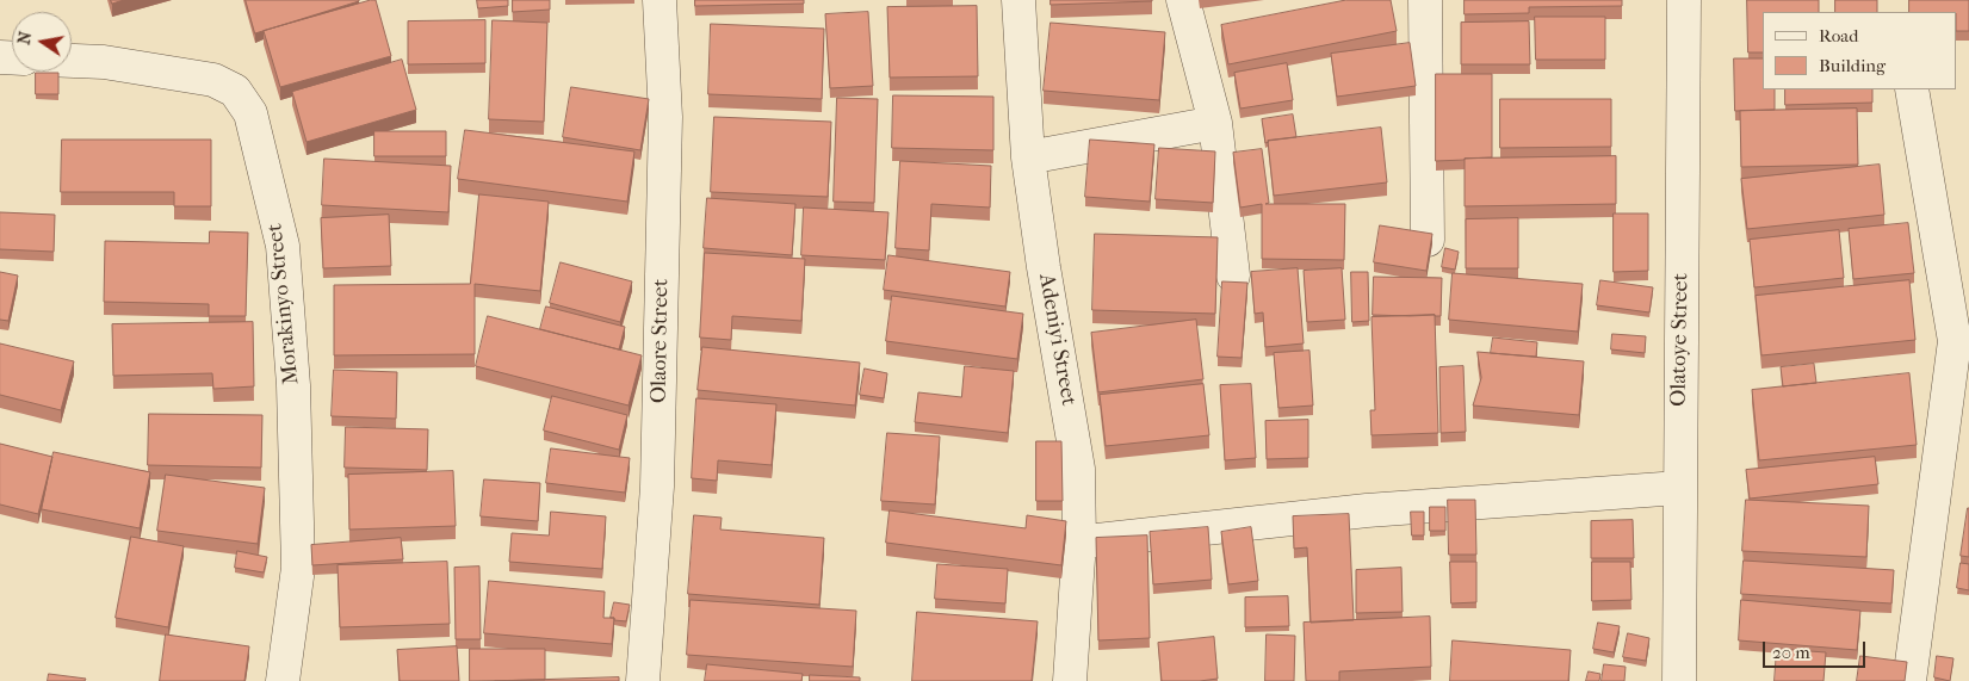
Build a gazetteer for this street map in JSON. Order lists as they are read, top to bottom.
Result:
{
  "streets": {
    "street": [
      "Morakinyo Street",
      "Adeniyi Street",
      "Olatoye Street",
      "Olaore Street"
    ]
  },
  "legend": ["Road", "Building"],
  "scale_bar": "20 m",
  "north": "left"
}
